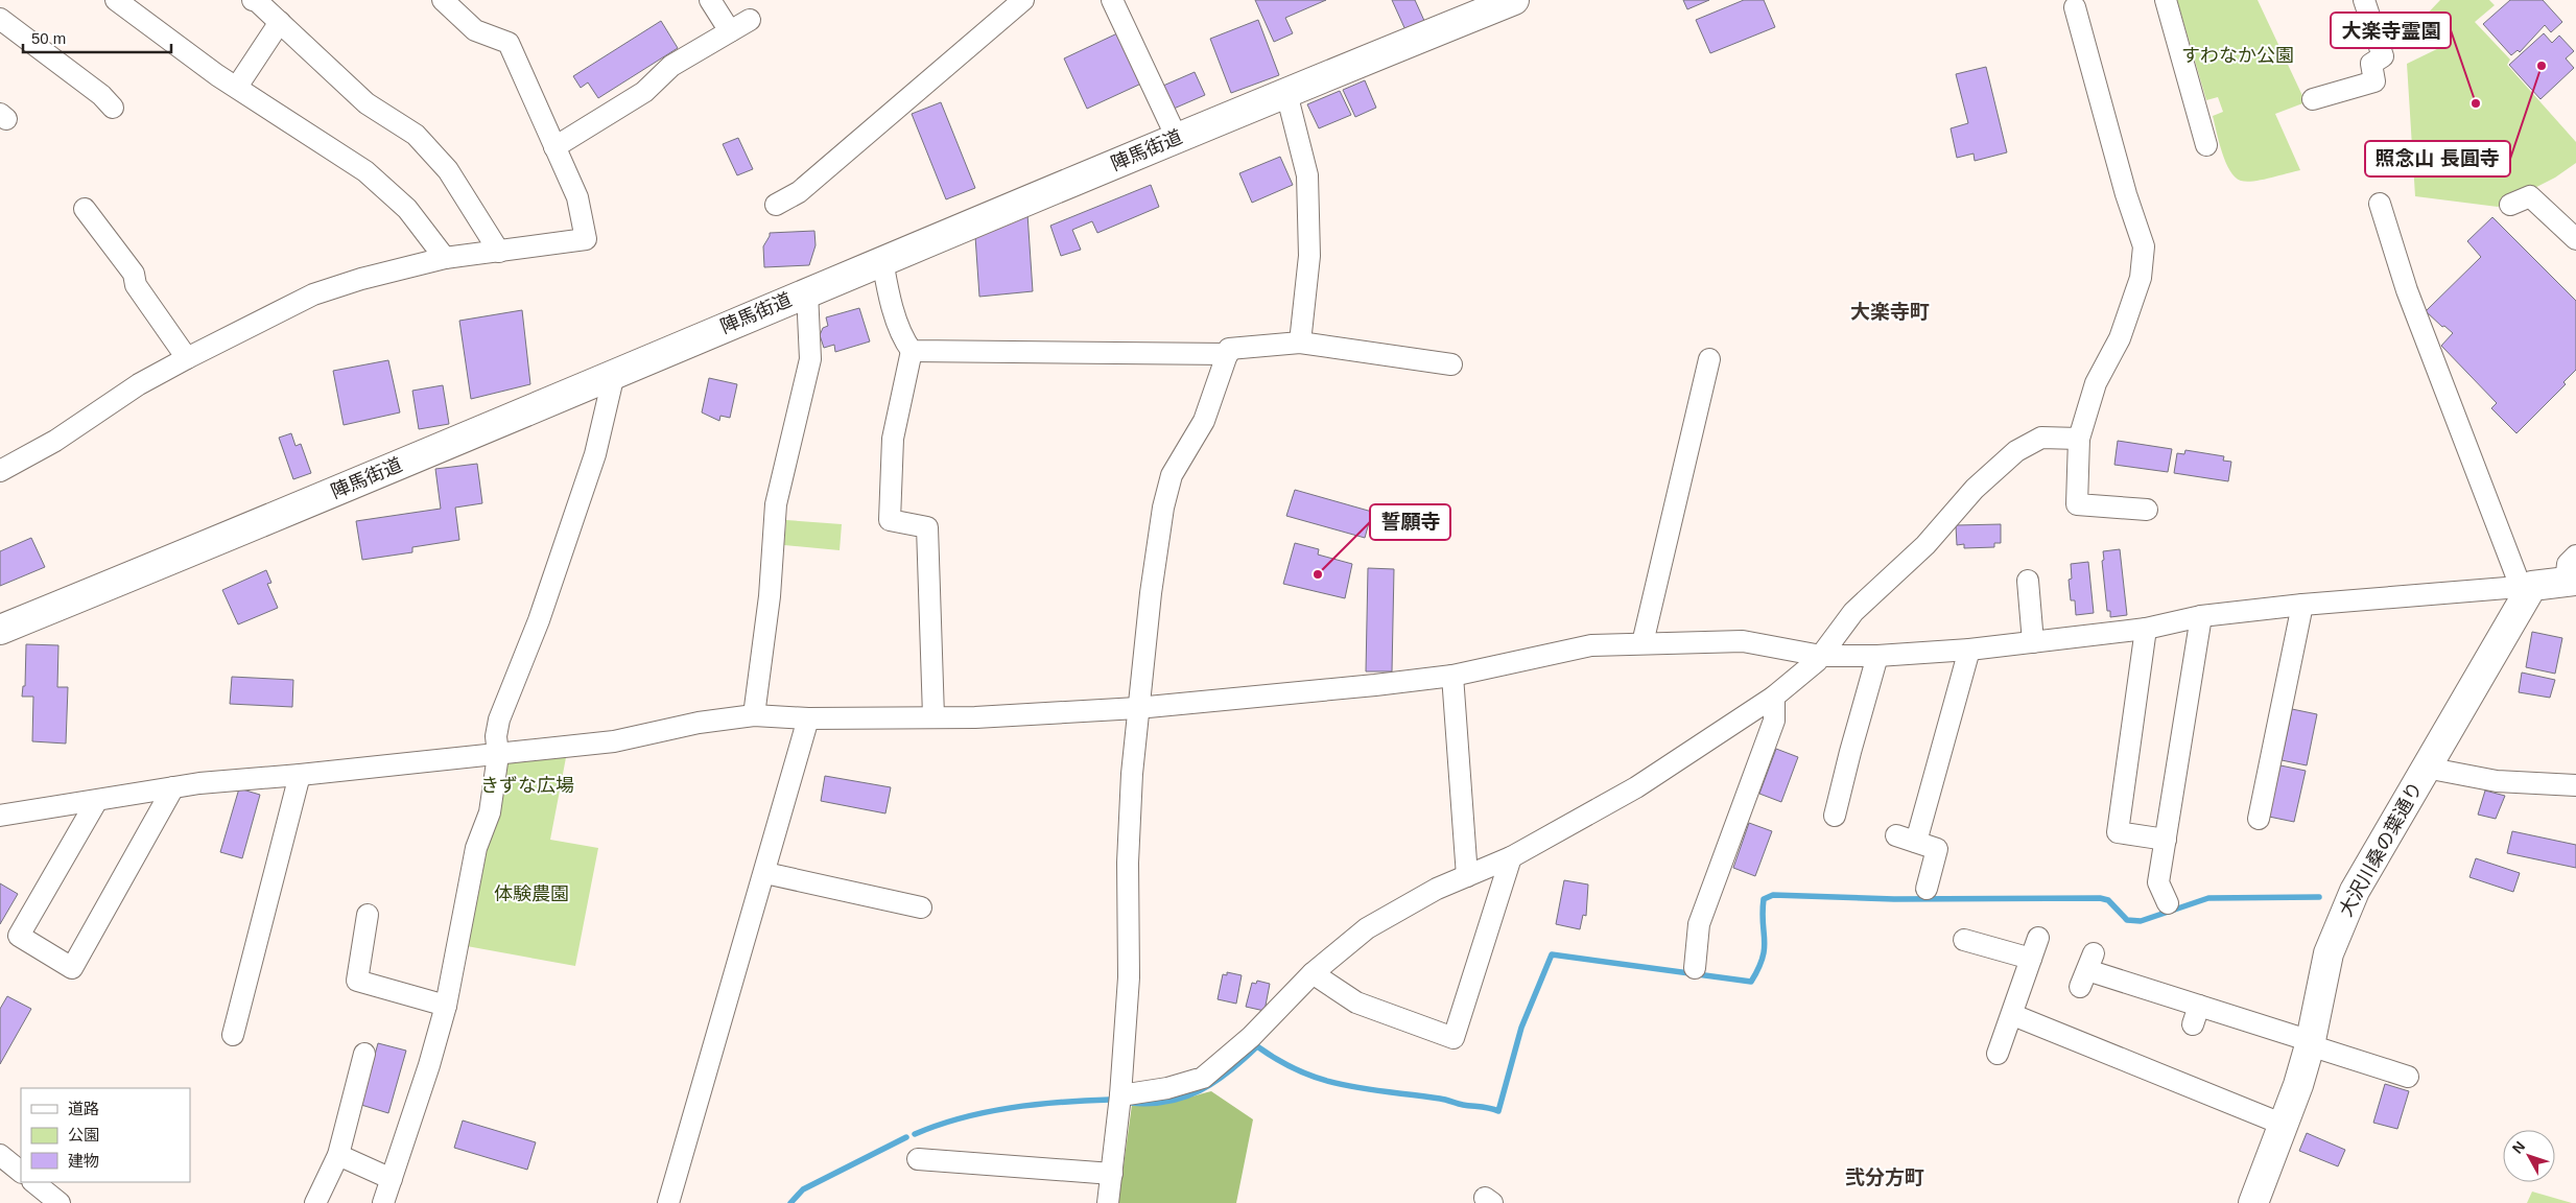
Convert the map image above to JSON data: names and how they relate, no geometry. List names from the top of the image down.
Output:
{
  "streets": {
    "main road": ["陣馬街道", "大沢川桑の葉通り"]
  },
  "districts": ["大楽寺町", "弐分方町"],
  "parks": ["すわなか公園", "きずな広場", "体験農園"],
  "places": ["照念山 長圓寺", "大楽寺霊園", "誓願寺"],
  "legend": ["道路", "公園", "建物"],
  "scale_bar": "50 m",
  "north": "top left"
}
